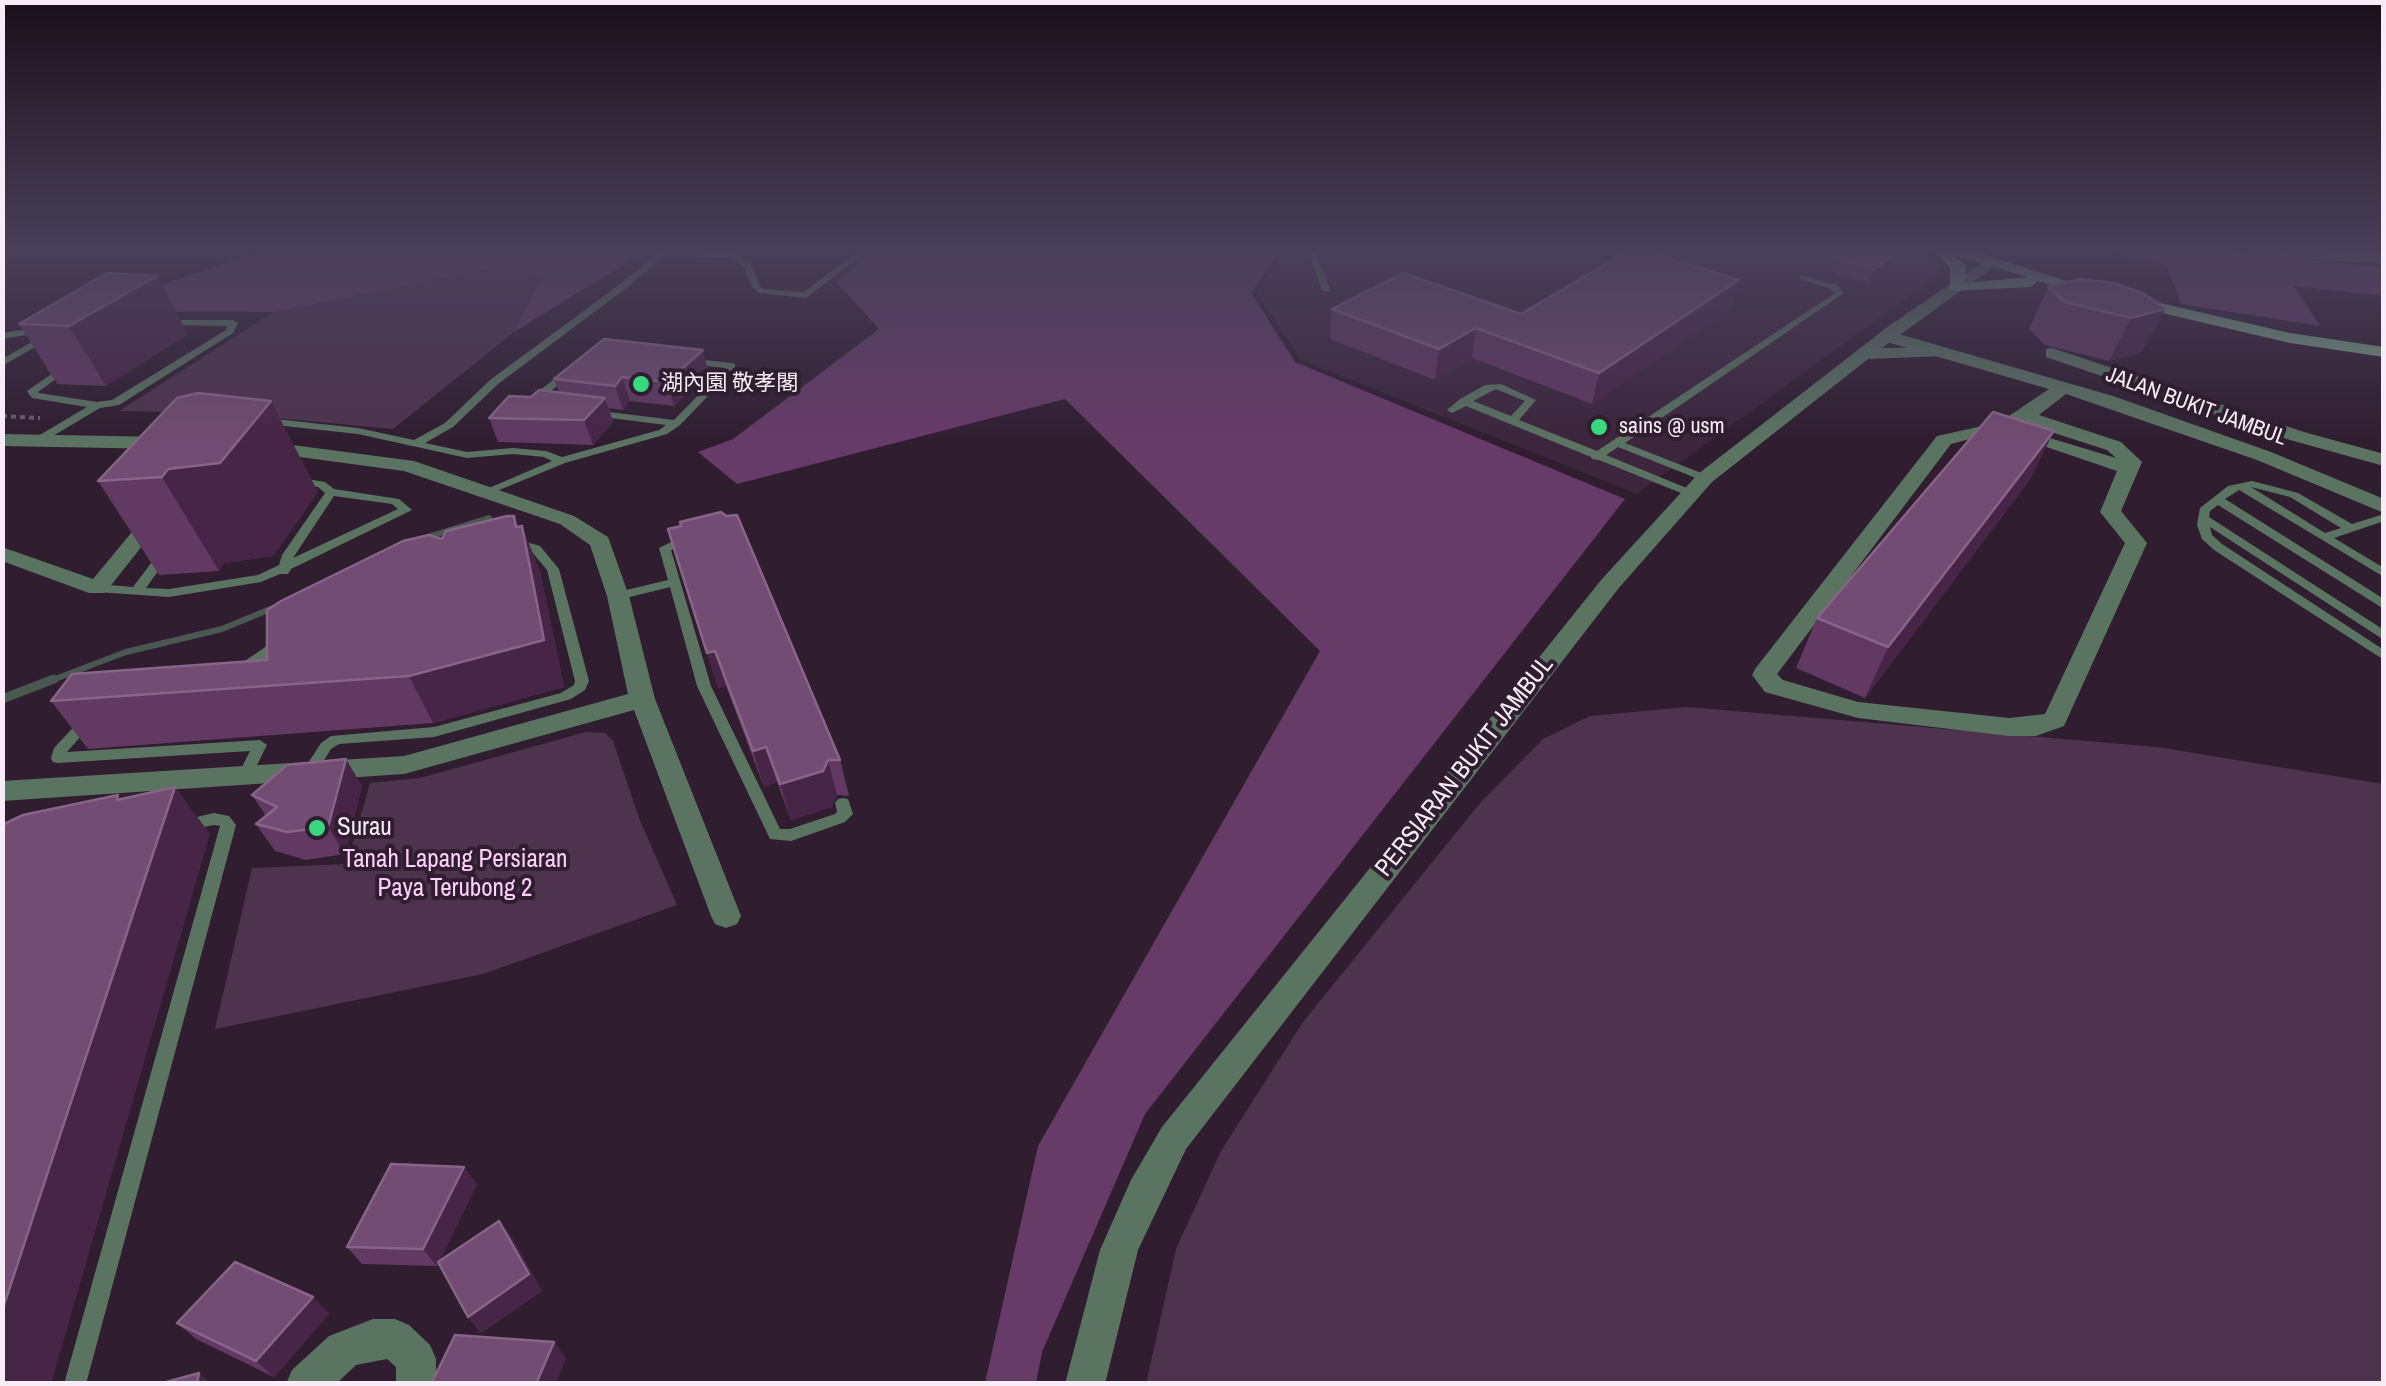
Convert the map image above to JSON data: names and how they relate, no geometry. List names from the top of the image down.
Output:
{
  "streets": {
    "street": ["JALAN BUKIT JAMBUL", "PERSIARAN BUKIT JAMBUL"]
  },
  "crossings": [
    ["JALAN BUKIT JAMBUL", "PERSIARAN BUKIT JAMBUL"]
  ],
  "parks": ["Tanah Lapang Persiaran Paya Terubong 2"],
  "places": ["湖內園 敬孝閣", "sains @ usm", "Surau"]
}
